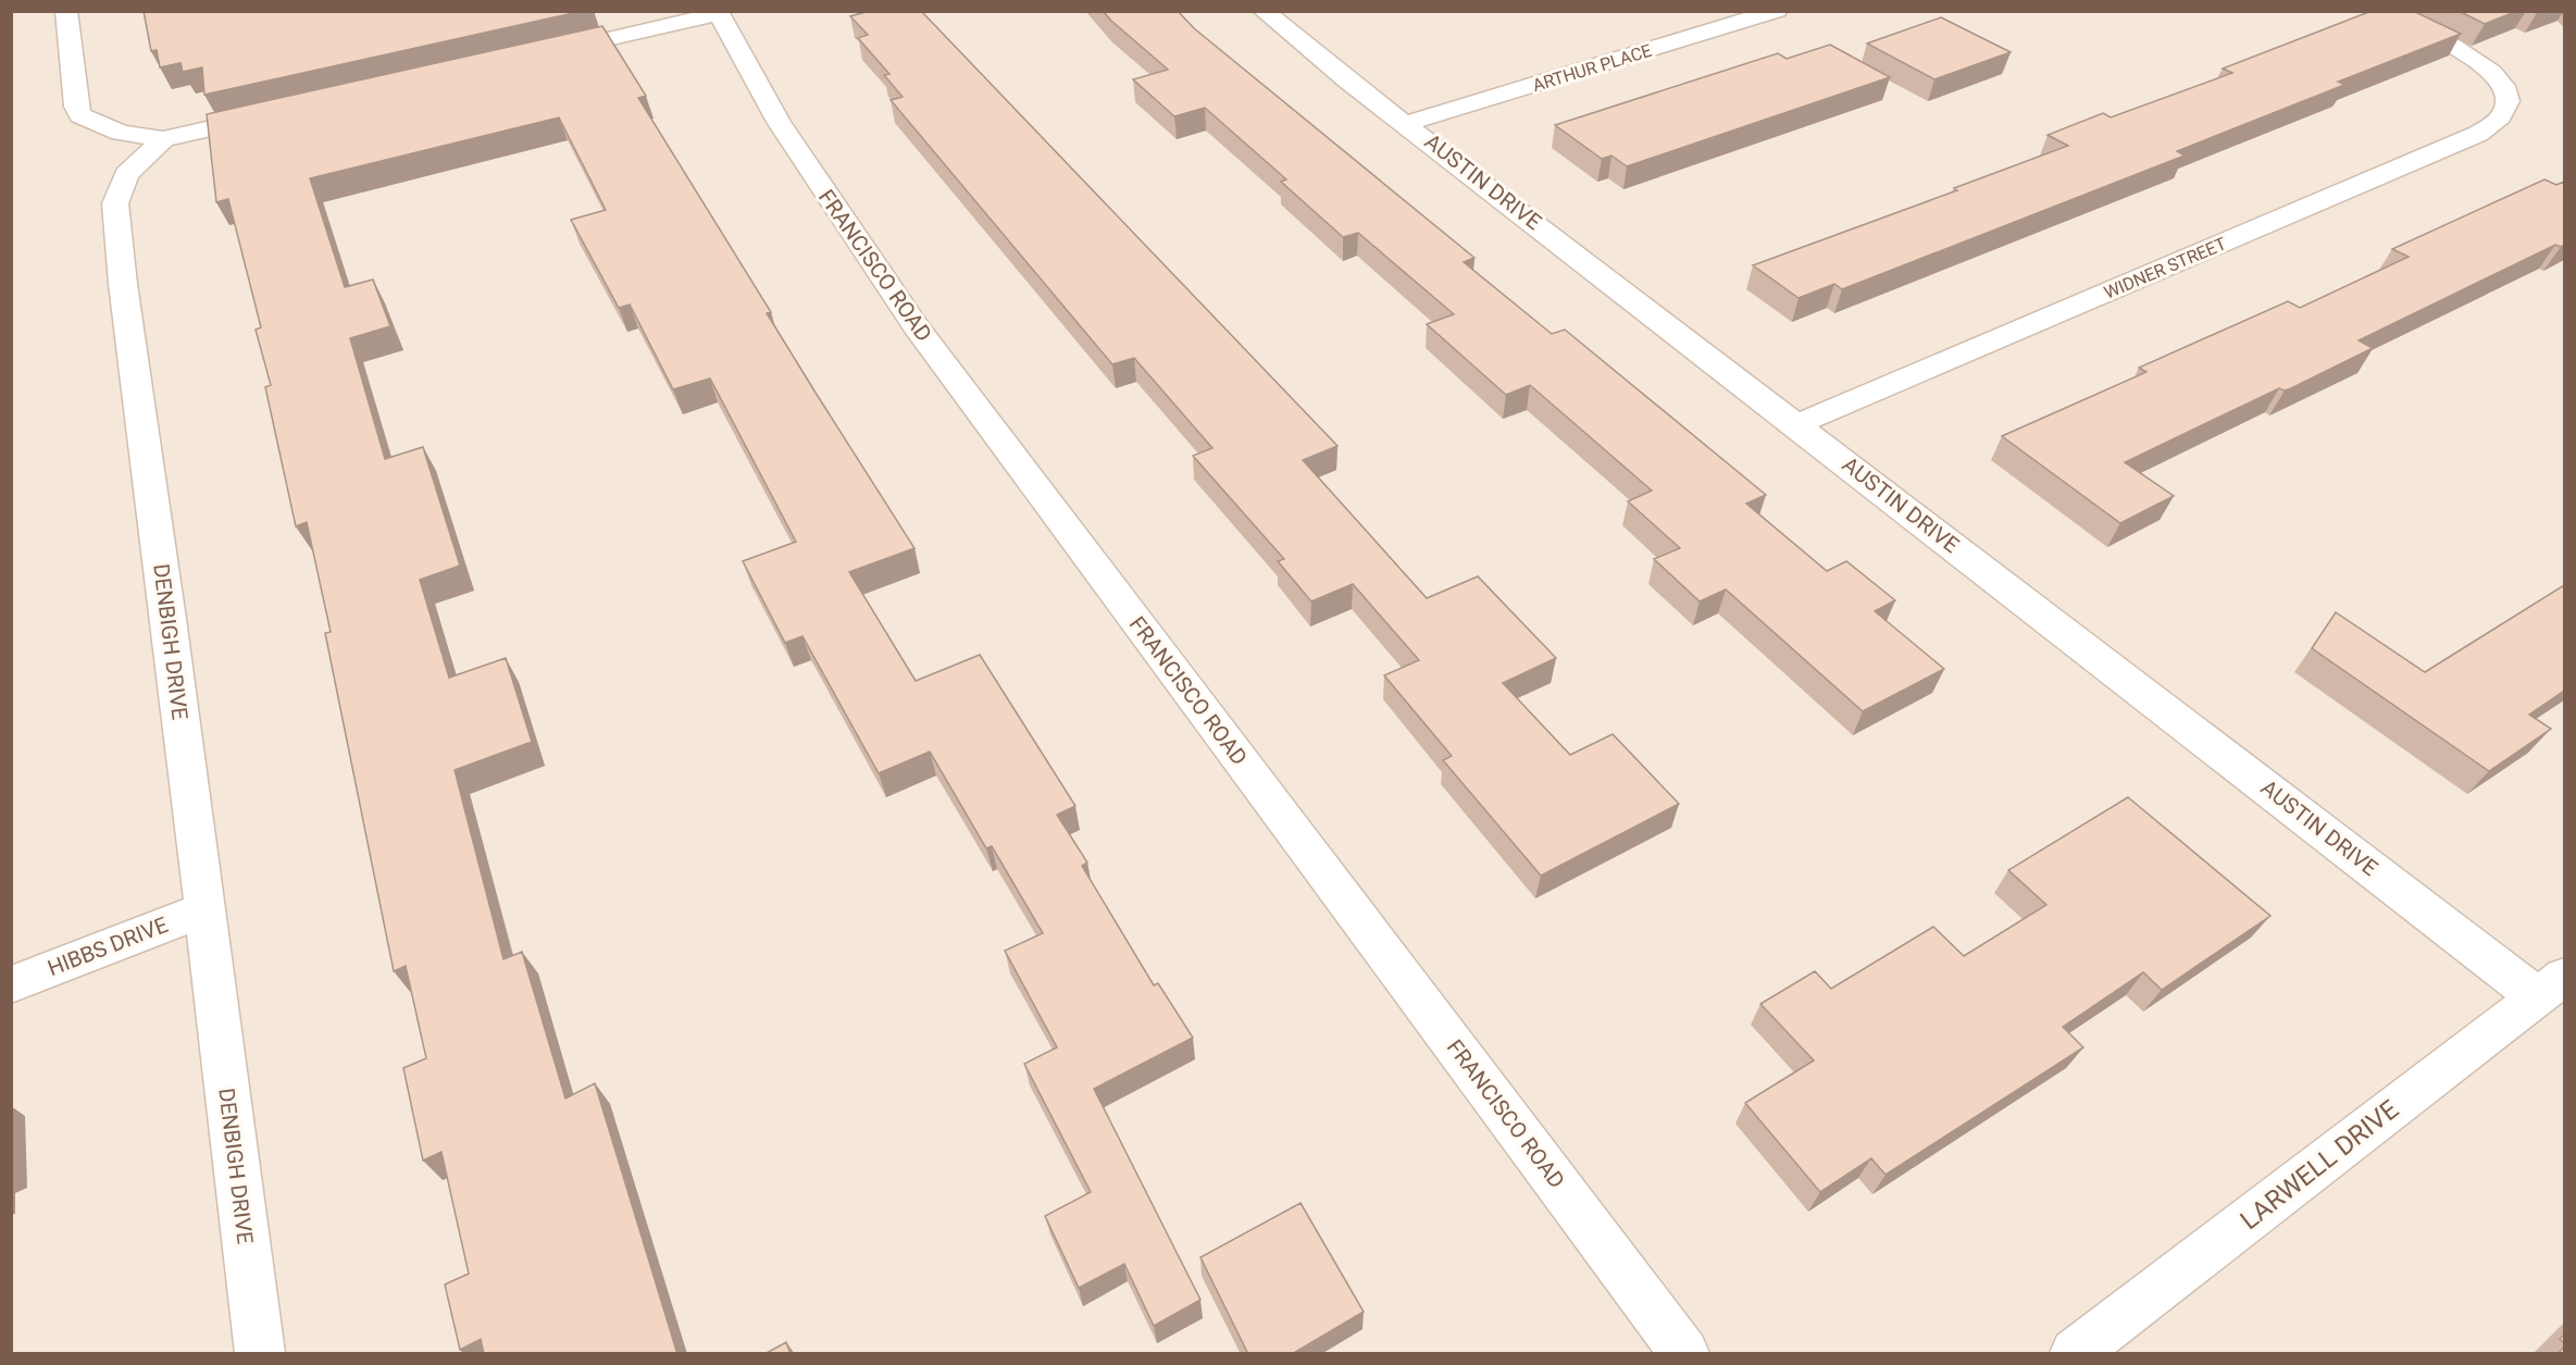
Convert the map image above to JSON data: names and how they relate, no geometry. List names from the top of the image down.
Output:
{
  "streets": {
    "street": [
      "ARTHUR PLACE",
      "AUSTIN DRIVE",
      "FRANCISCO ROAD",
      "WIDNER STREET",
      "DENBIGH DRIVE",
      "HIBBS DRIVE",
      "LARWELL DRIVE"
    ]
  },
  "crossings": [
    ["ARTHUR PLACE", "AUSTIN DRIVE"],
    ["AUSTIN DRIVE", "WIDNER STREET"],
    ["AUSTIN DRIVE", "LARWELL DRIVE"],
    ["DENBIGH DRIVE", "HIBBS DRIVE"]
  ]
}
